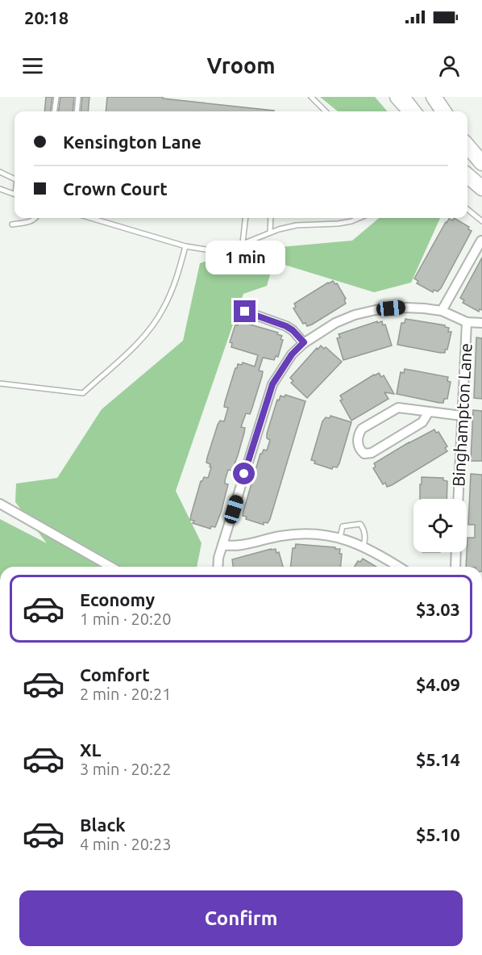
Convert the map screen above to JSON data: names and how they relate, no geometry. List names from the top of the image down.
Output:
{
  "streets": {
    "street": ["Binghampton Lane"]
  },
  "page": {
    "status": "20:18",
    "header": "Vroom",
    "banner": ["Kensington Lane", "Crown Court"],
    "bubble": "1 min",
    "list": [
      {
        "name": "Economy",
        "note": "1 min · 20:20",
        "value": "$3.03"
      },
      {
        "name": "Comfort",
        "note": "2 min · 20:21",
        "value": "$4.09"
      },
      {
        "name": "XL",
        "note": "3 min · 20:22",
        "value": "$5.14"
      },
      {
        "name": "Black",
        "note": "4 min · 20:23",
        "value": "$5.10"
      }
    ],
    "buttons": "Confirm"
  }
}
